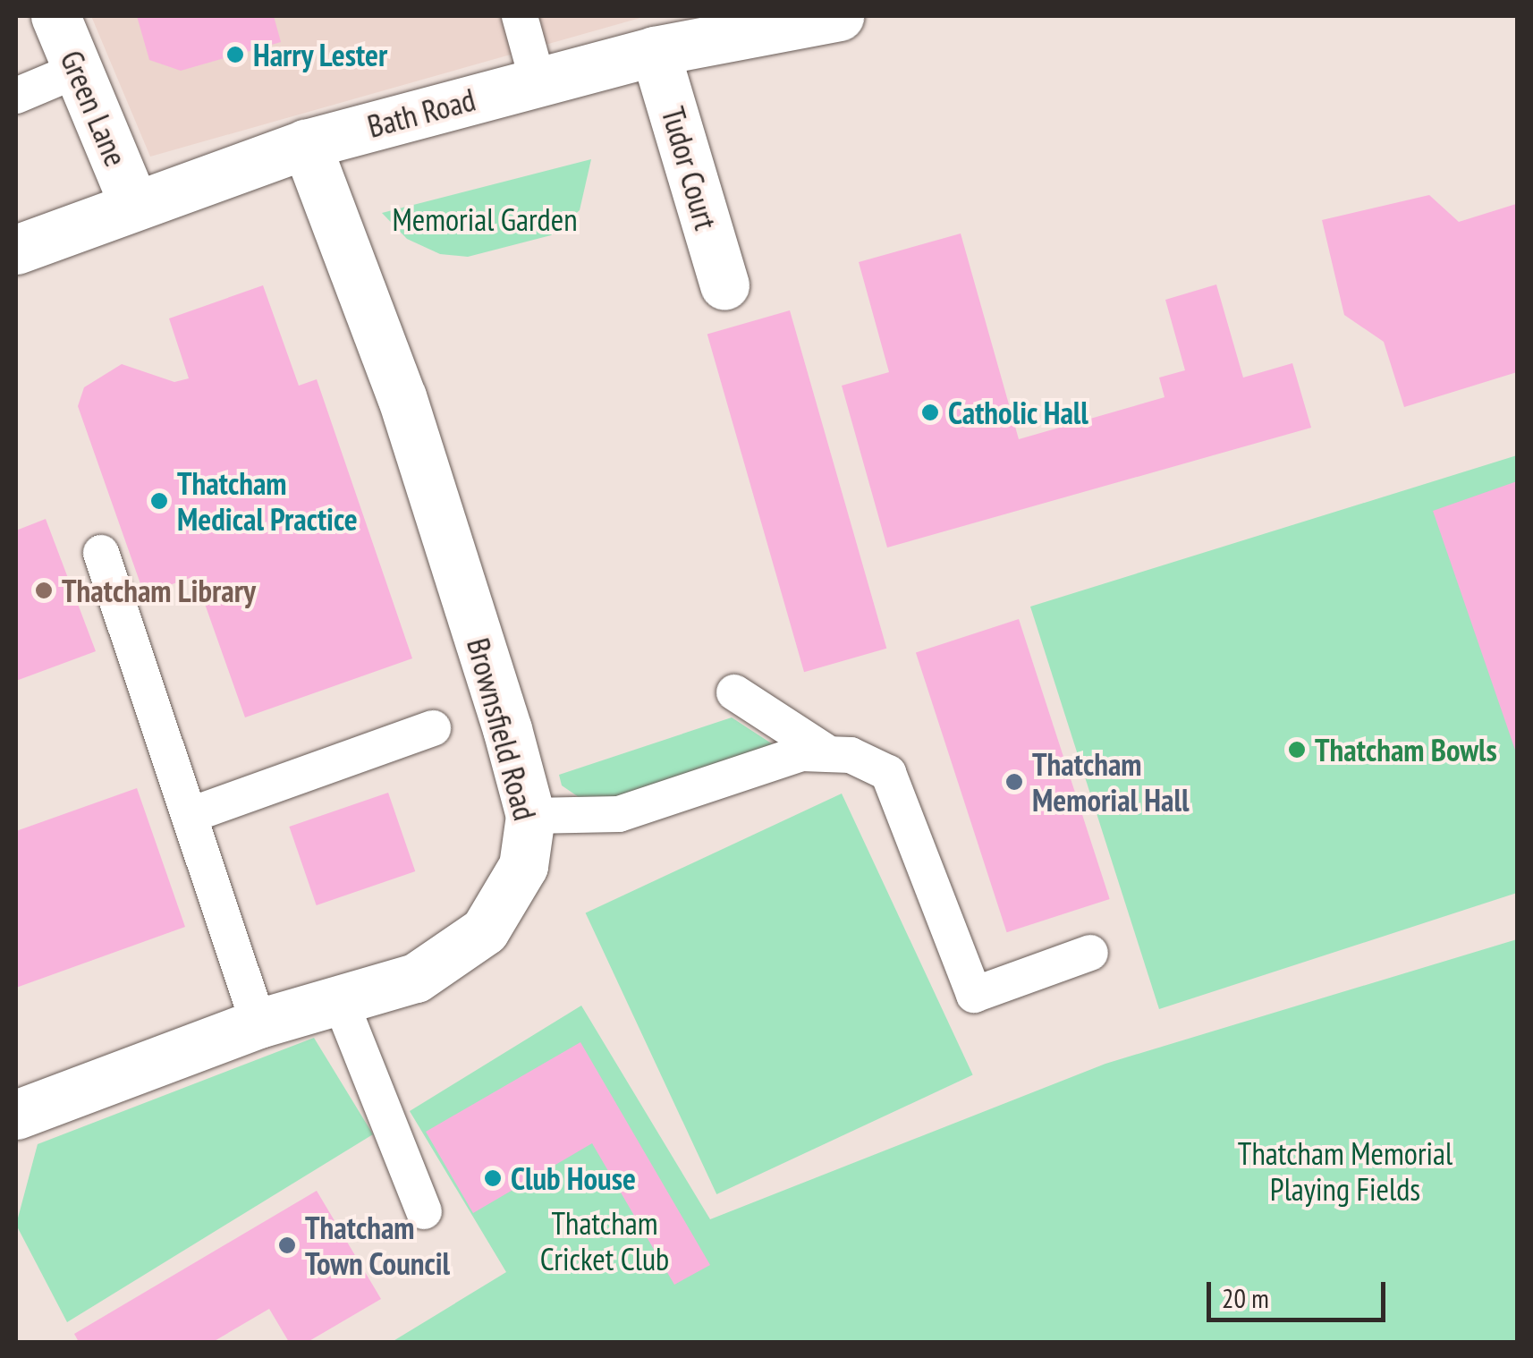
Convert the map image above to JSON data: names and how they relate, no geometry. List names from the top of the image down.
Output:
{
  "streets": {
    "street": [
      "Green Lane",
      "Bath Road",
      "Tudor Court",
      "Brownsfield Road"
    ]
  },
  "crossings": [
    ["Green Lane", "Bath Road"],
    ["Bath Road", "Tudor Court"],
    ["Bath Road", "Brownsfield Road"]
  ],
  "parks": ["Memorial Garden", "Thatcham Memorial Playing Fields", "Thatcham Cricket Club"],
  "places": [
    "Harry Lester",
    "Catholic Hall",
    "Thatcham Medical Practice",
    "Thatcham Library",
    "Thatcham Bowls",
    "Thatcham Memorial Hall",
    "Club House",
    "Thatcham Town Council"
  ],
  "scale_bar": "20 m"
}
